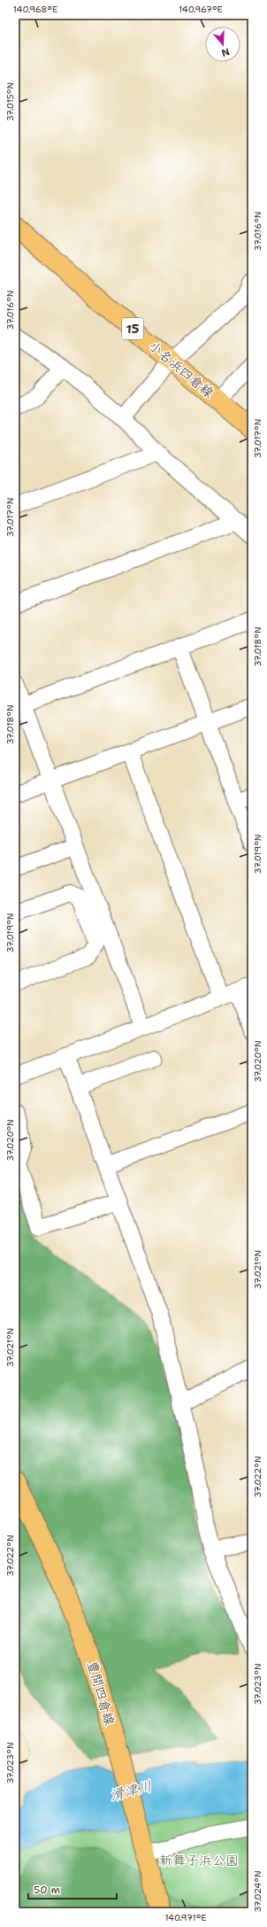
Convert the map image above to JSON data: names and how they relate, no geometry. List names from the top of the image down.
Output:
{
  "streets": {
    "main road": ["15", "小名浜四倉線", "豊間四倉線"]
  },
  "water": ["滑津川"],
  "parks": ["新舞子浜公園"],
  "scale_bar": "50 m",
  "north": "bottom",
  "coordinates": [
    "140.968°E",
    "140.967°E",
    "37.015°N",
    "37.016°N",
    "37.017°N",
    "37.018°N",
    "37.019°N",
    "37.020°N",
    "37.021°N",
    "37.022°N",
    "37.023°N",
    "37.024°N",
    "140.971°E"
  ]
}
